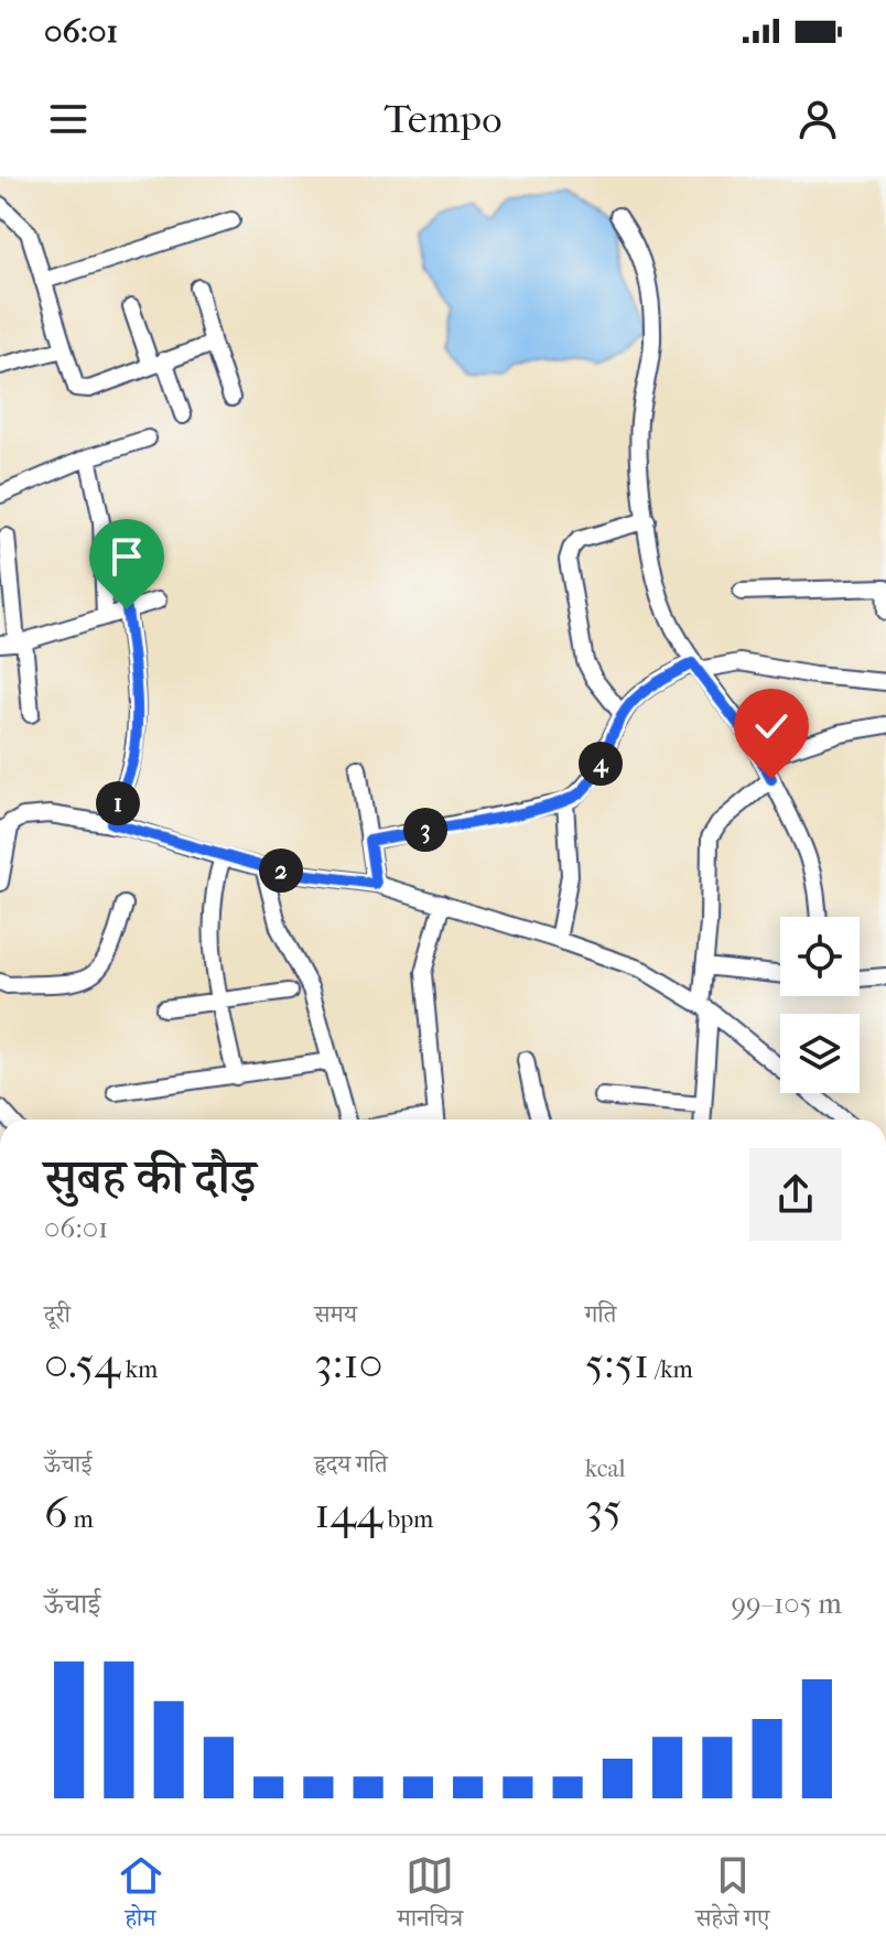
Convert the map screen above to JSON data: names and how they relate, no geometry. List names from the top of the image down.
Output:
{
  "page": {
    "status": "06:01",
    "header": "Tempo",
    "pins": [
      "4",
      "1",
      "3",
      "2"
    ],
    "heading": ["सुबह की दौड़", "06:01"],
    "stats": [
      ["दूरी", "0.54 km"],
      ["समय", "3:10"],
      ["गति", "5:51 /km"],
      ["ऊँचाई", "6 m"],
      ["हृदय गति", "144 bpm"],
      ["kcal", "35"]
    ],
    "chart": ["ऊँचाई", "99–105 m"],
    "tabs": ["होम", "मानचित्र", "सहेजे गए"]
  }
}
